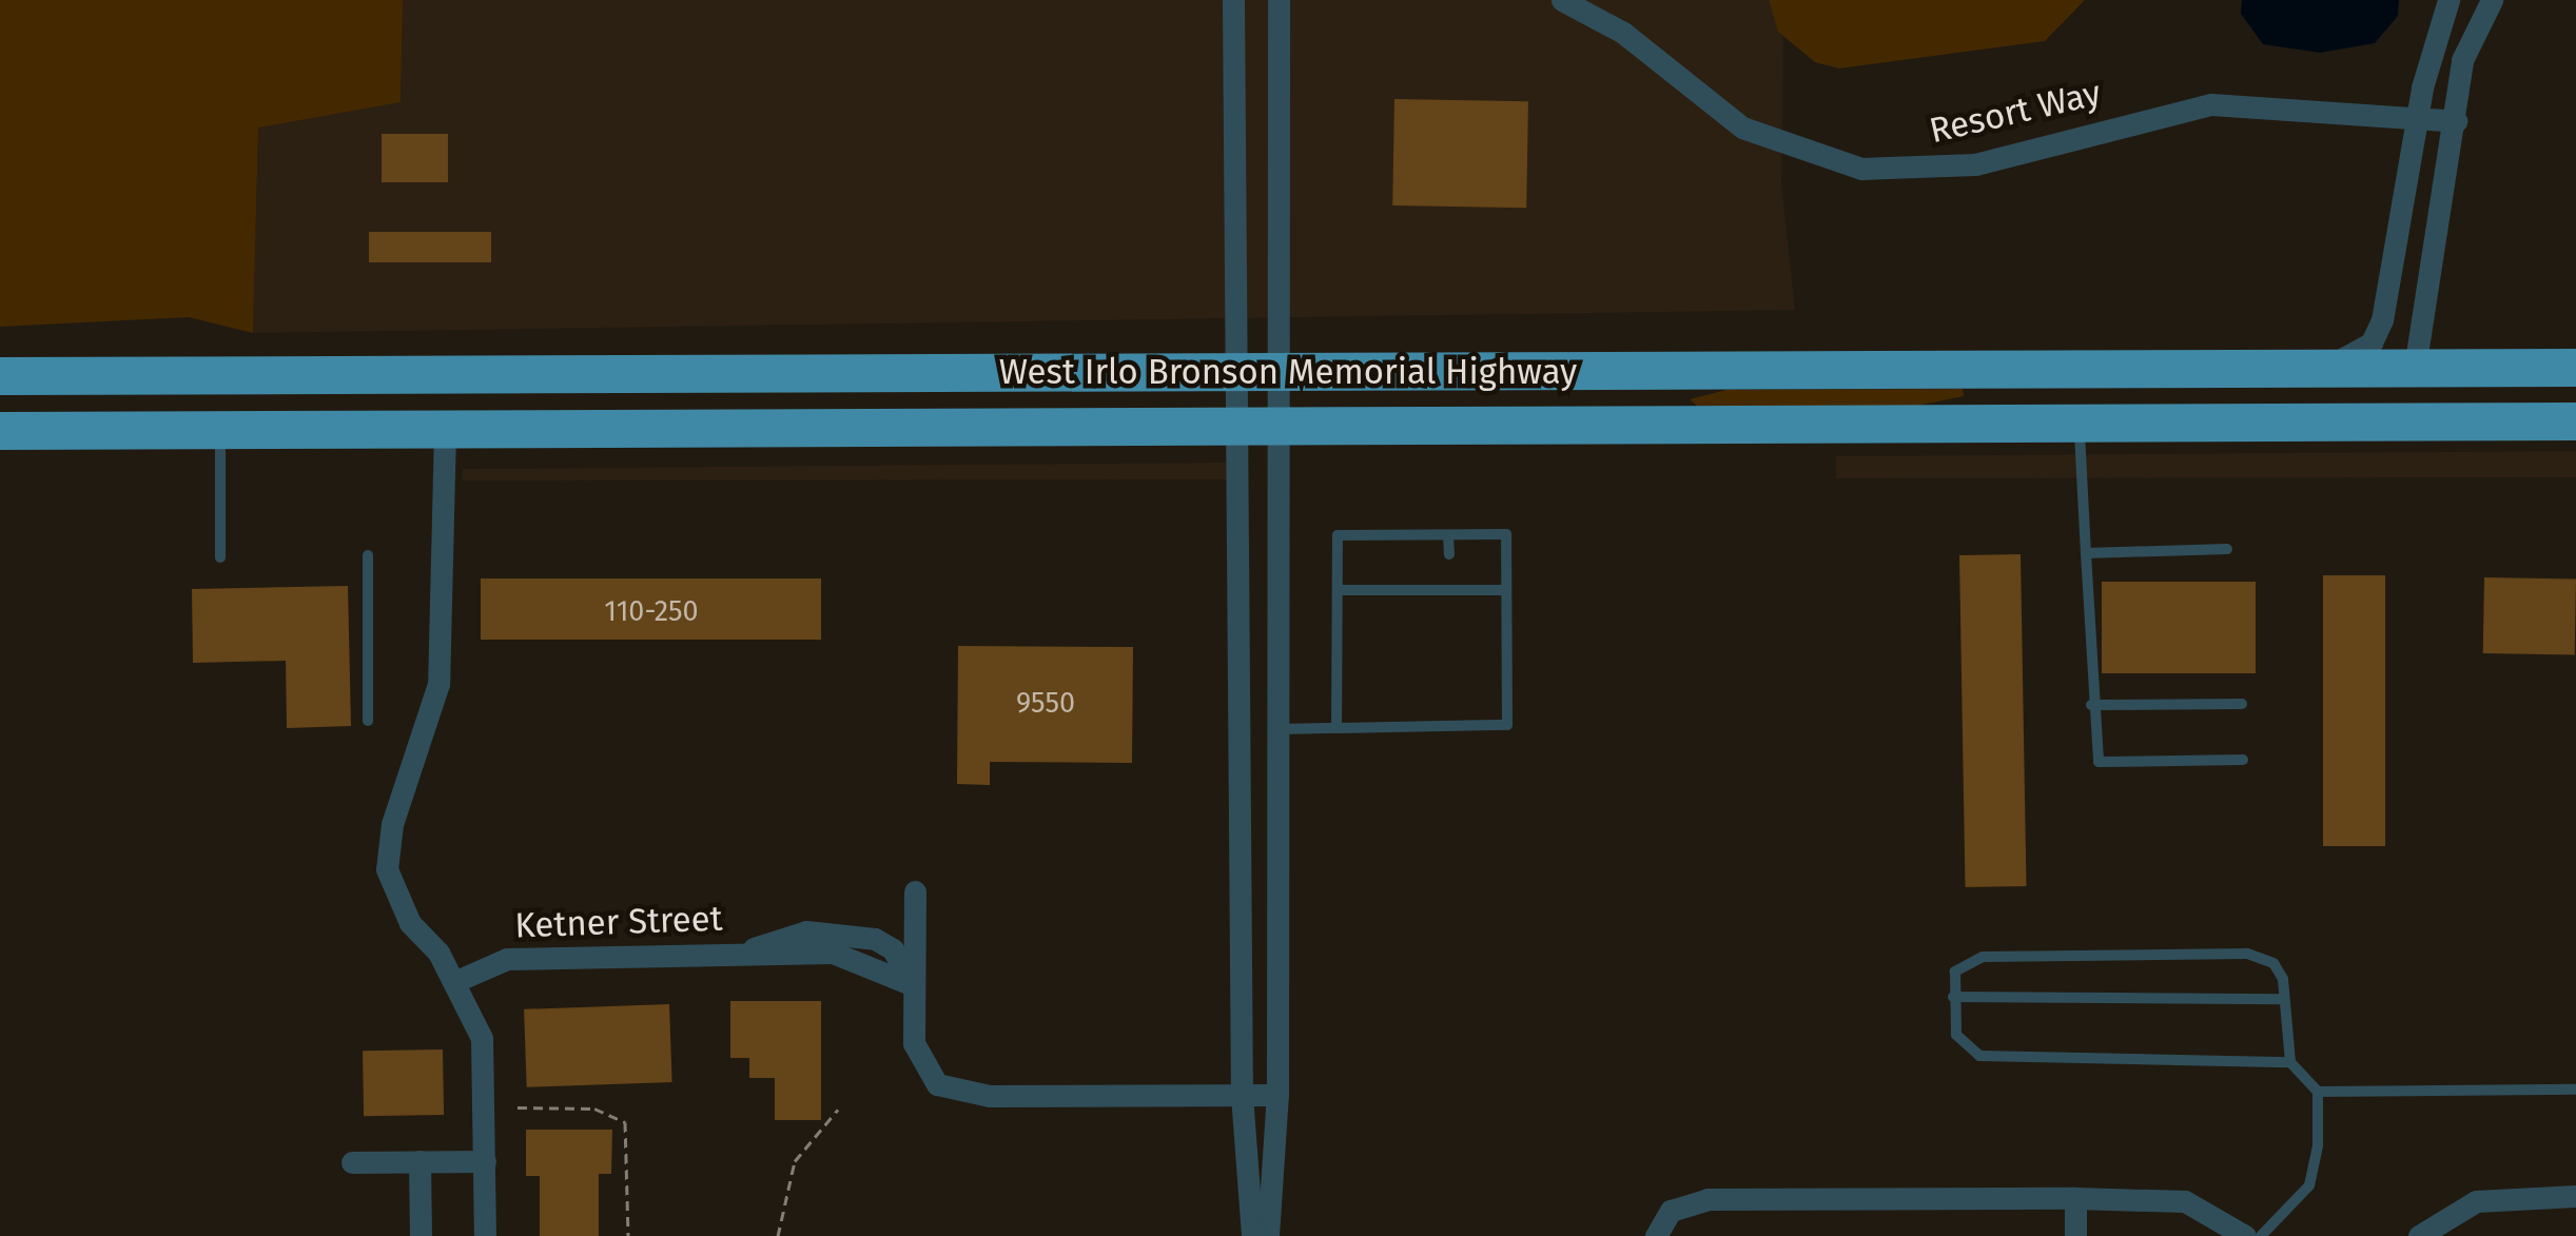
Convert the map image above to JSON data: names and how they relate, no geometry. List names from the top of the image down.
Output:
{
  "streets": {
    "highway": ["West Irlo Bronson Memorial Highway"],
    "street": ["Resort Way", "Ketner Street"]
  },
  "house_numbers": ["110-250", "9550"]
}
